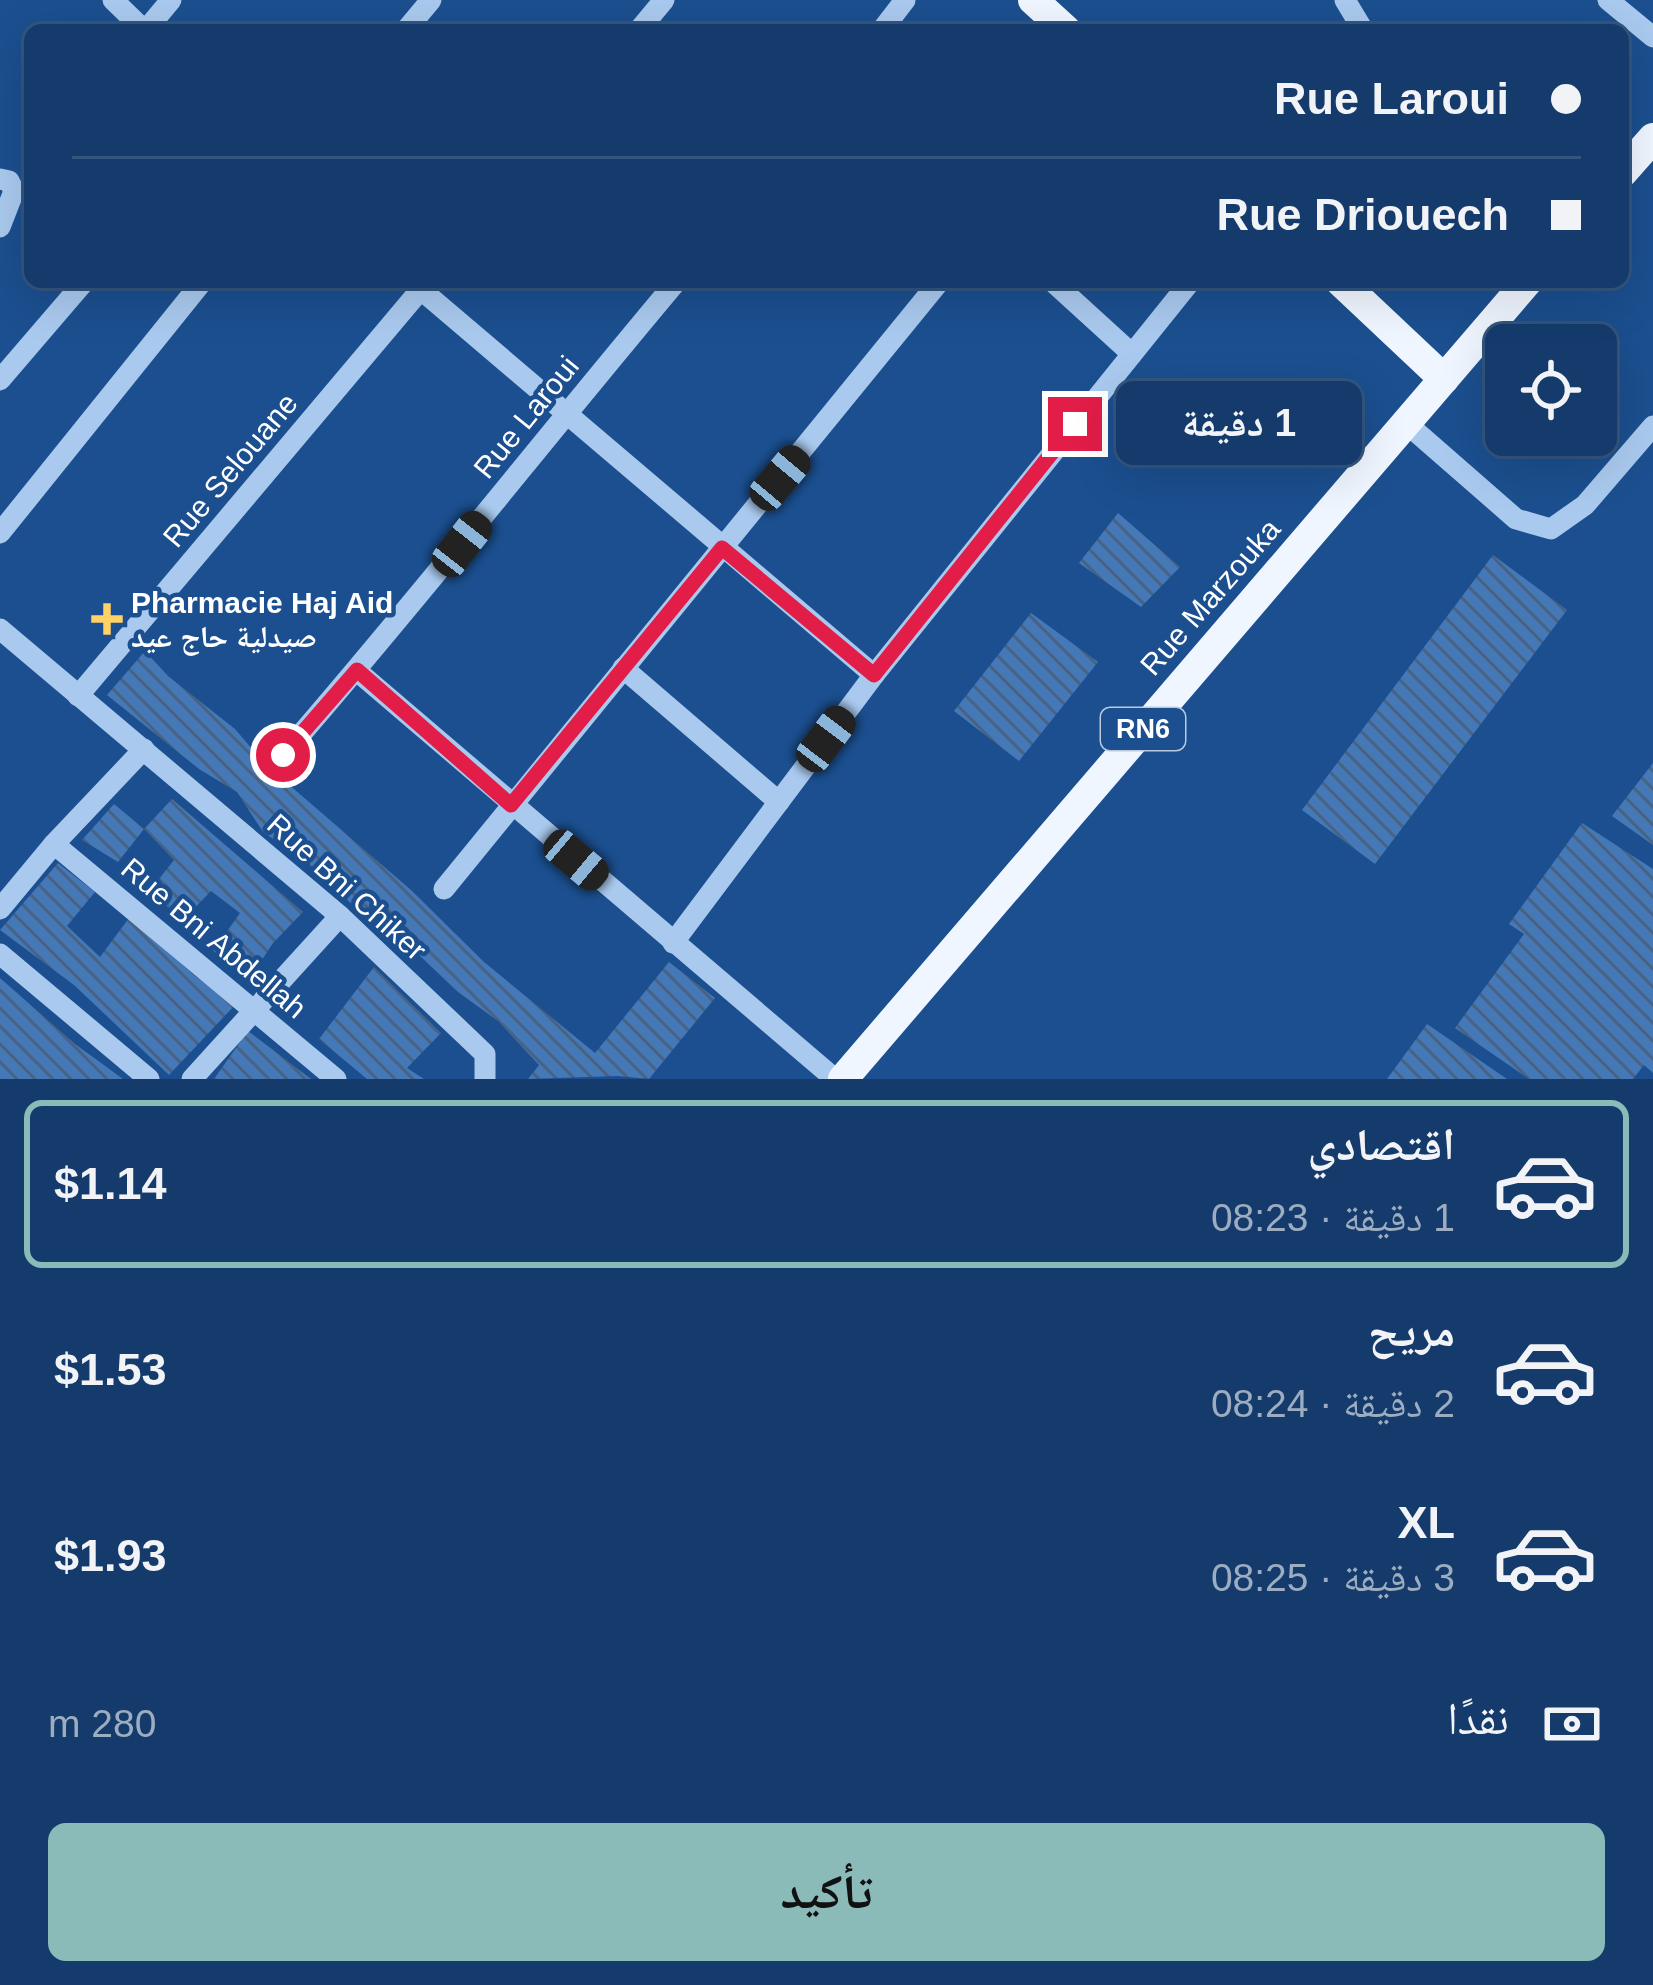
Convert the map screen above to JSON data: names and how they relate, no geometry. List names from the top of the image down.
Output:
{
  "streets": {
    "main road": ["Rue Marzouka", "RN6"],
    "street": [
      "Rue Laroui",
      "Rue Selouane",
      "Rue Bni Chiker",
      "Rue Bni Abdellah"
    ]
  },
  "crossings": [
    ["Rue Selouane", "Rue Bni Chiker"],
    ["Rue Marzouka", "RN6"]
  ],
  "places": {
    "health": ["Pharmacie Haj Aid صيدلية حاج عيد"]
  },
  "page": {
    "banner": ["Rue Laroui", "Rue Driouech"],
    "bubble": "1 دقيقة",
    "list": [
      {
        "name": "اقتصادي",
        "note": "1 دقيقة · 08:23",
        "value": "$1.14"
      },
      {
        "name": "مريح",
        "note": "2 دقيقة · 08:24",
        "value": "$1.53"
      },
      {
        "name": "XL",
        "note": "3 دقيقة · 08:25",
        "value": "$1.93"
      }
    ],
    "pay": ["نقدًا", "280 m"],
    "buttons": "تأكيد"
  }
}
